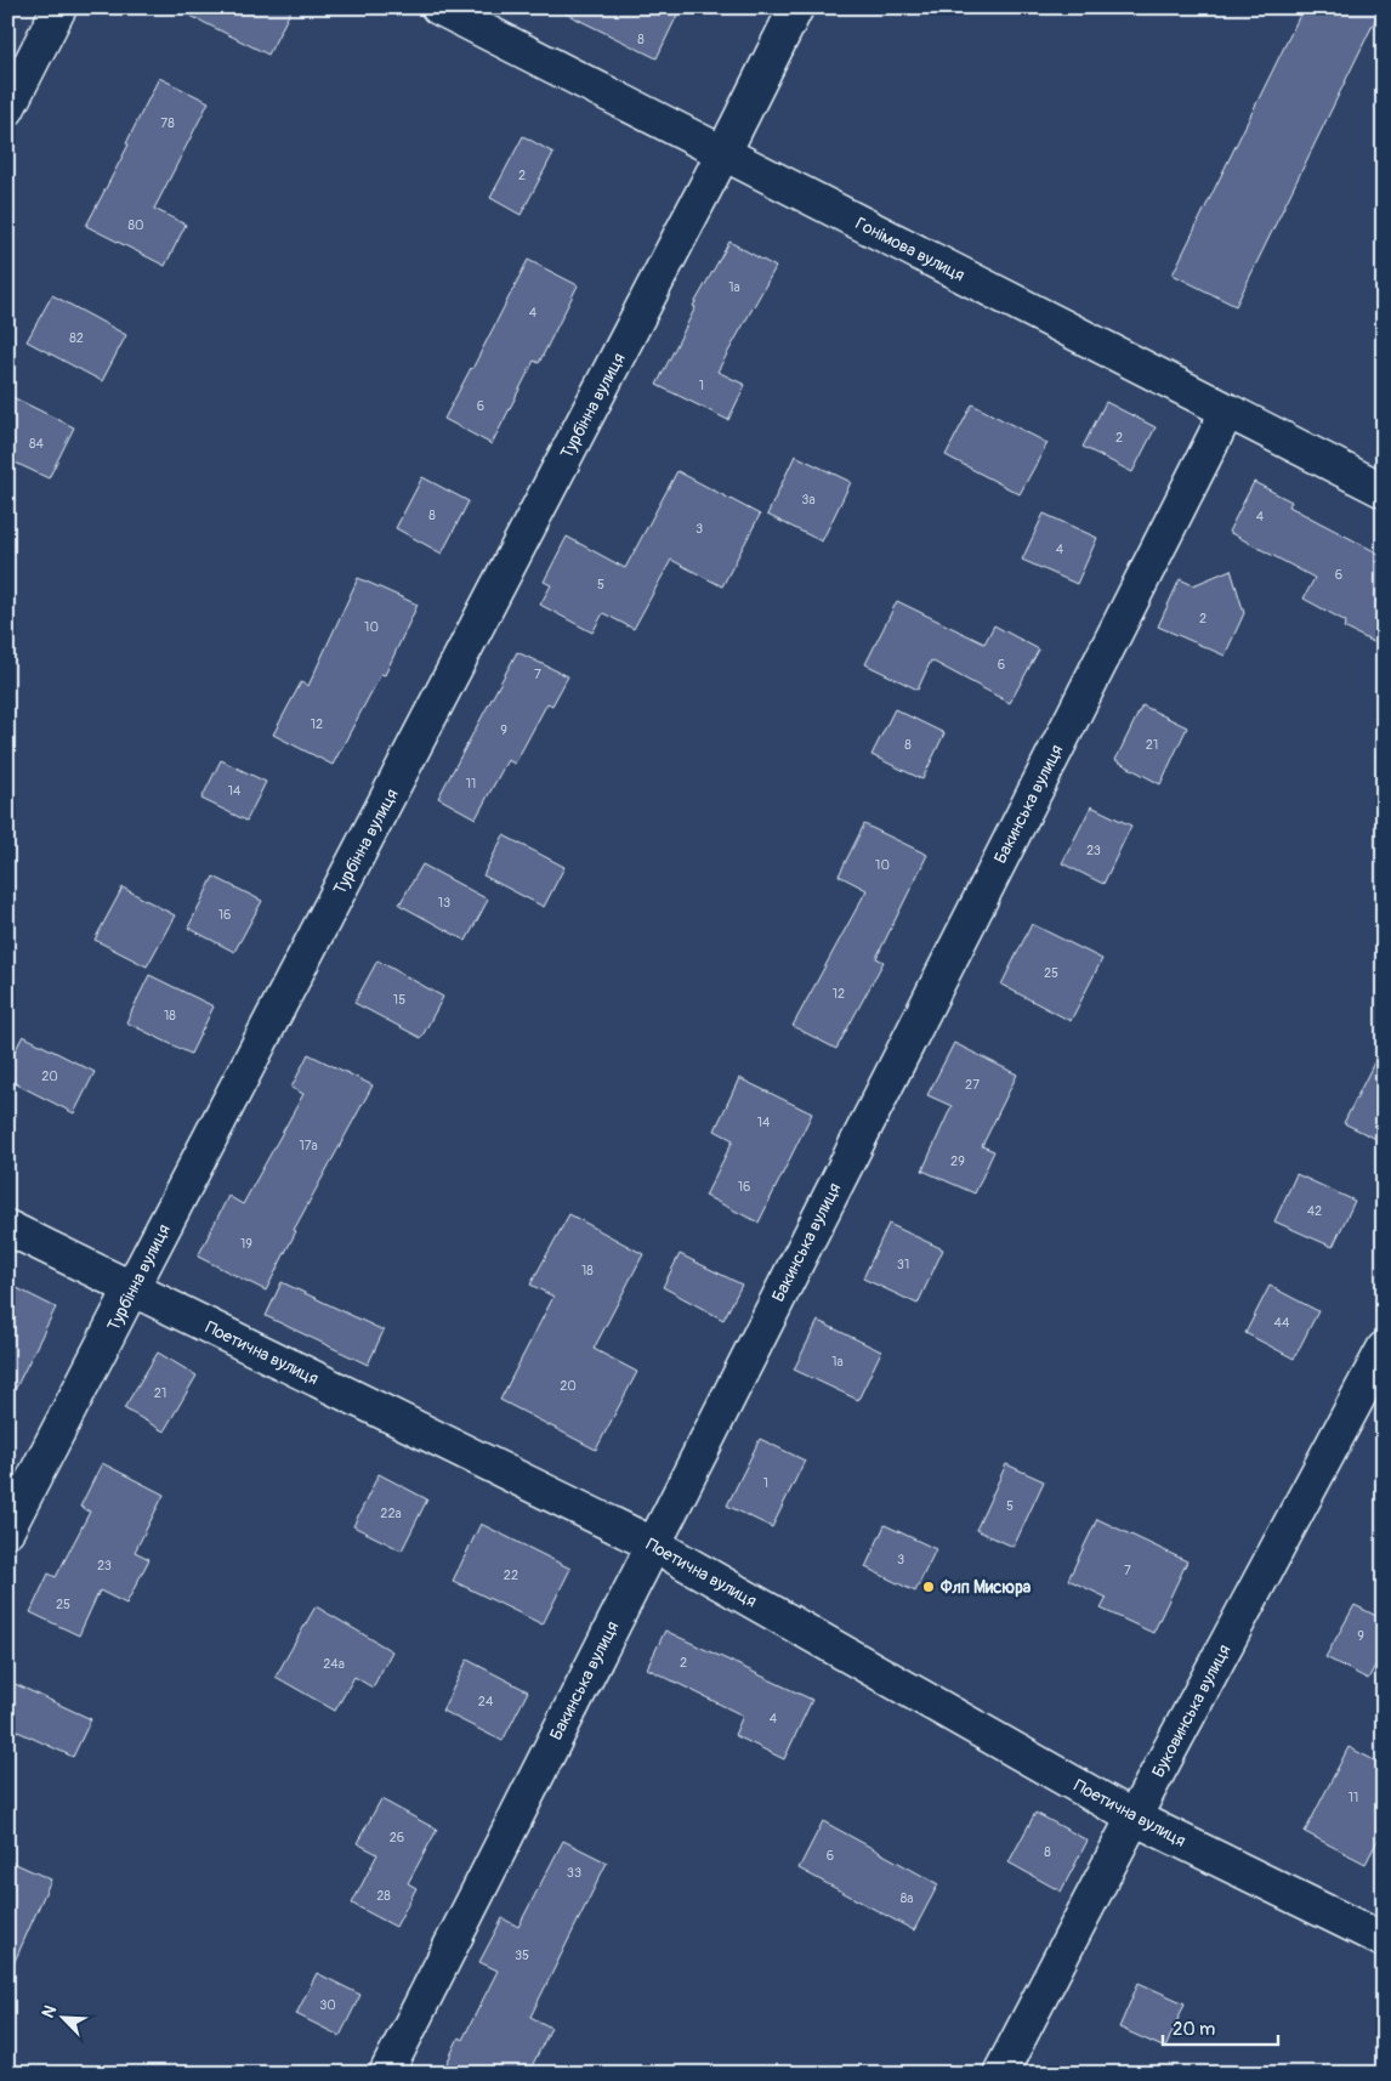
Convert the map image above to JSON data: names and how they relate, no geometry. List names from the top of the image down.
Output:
{
  "streets": {
    "street": [
      "Гонімова вулиця",
      "Турбінна вулиця",
      "Бакинська вулиця",
      "Поетична вулиця",
      "Буковинська вулиця"
    ]
  },
  "crossings": [
    ["Гонімова вулиця", "Турбінна вулиця"],
    ["Гонімова вулиця", "Бакинська вулиця"],
    ["Турбінна вулиця", "Поетична вулиця"],
    ["Бакинська вулиця", "Поетична вулиця"],
    ["Поетична вулиця", "Буковинська вулиця"]
  ],
  "places": ["Флп Мисюра"],
  "house_numbers": [
    "8",
    "78",
    "2",
    "80",
    "1а",
    "4",
    "82",
    "1",
    "6",
    "2",
    "84",
    "3а",
    "8",
    "4",
    "3",
    "4",
    "6",
    "5",
    "2",
    "10",
    "6",
    "7",
    "12",
    "9",
    "8",
    "21",
    "11",
    "14",
    "23",
    "10",
    "13",
    "16",
    "25",
    "12",
    "15",
    "18",
    "20",
    "27",
    "14",
    "17а",
    "29",
    "16",
    "42",
    "19",
    "31",
    "18",
    "44",
    "1а",
    "20",
    "21",
    "1",
    "5",
    "22а",
    "3",
    "23",
    "7",
    "22",
    "25",
    "9",
    "2",
    "24а",
    "24",
    "4",
    "11",
    "26",
    "8",
    "6",
    "33",
    "28",
    "8а",
    "35",
    "30"
  ],
  "scale_bar": "20 m",
  "north": "top left"
}
